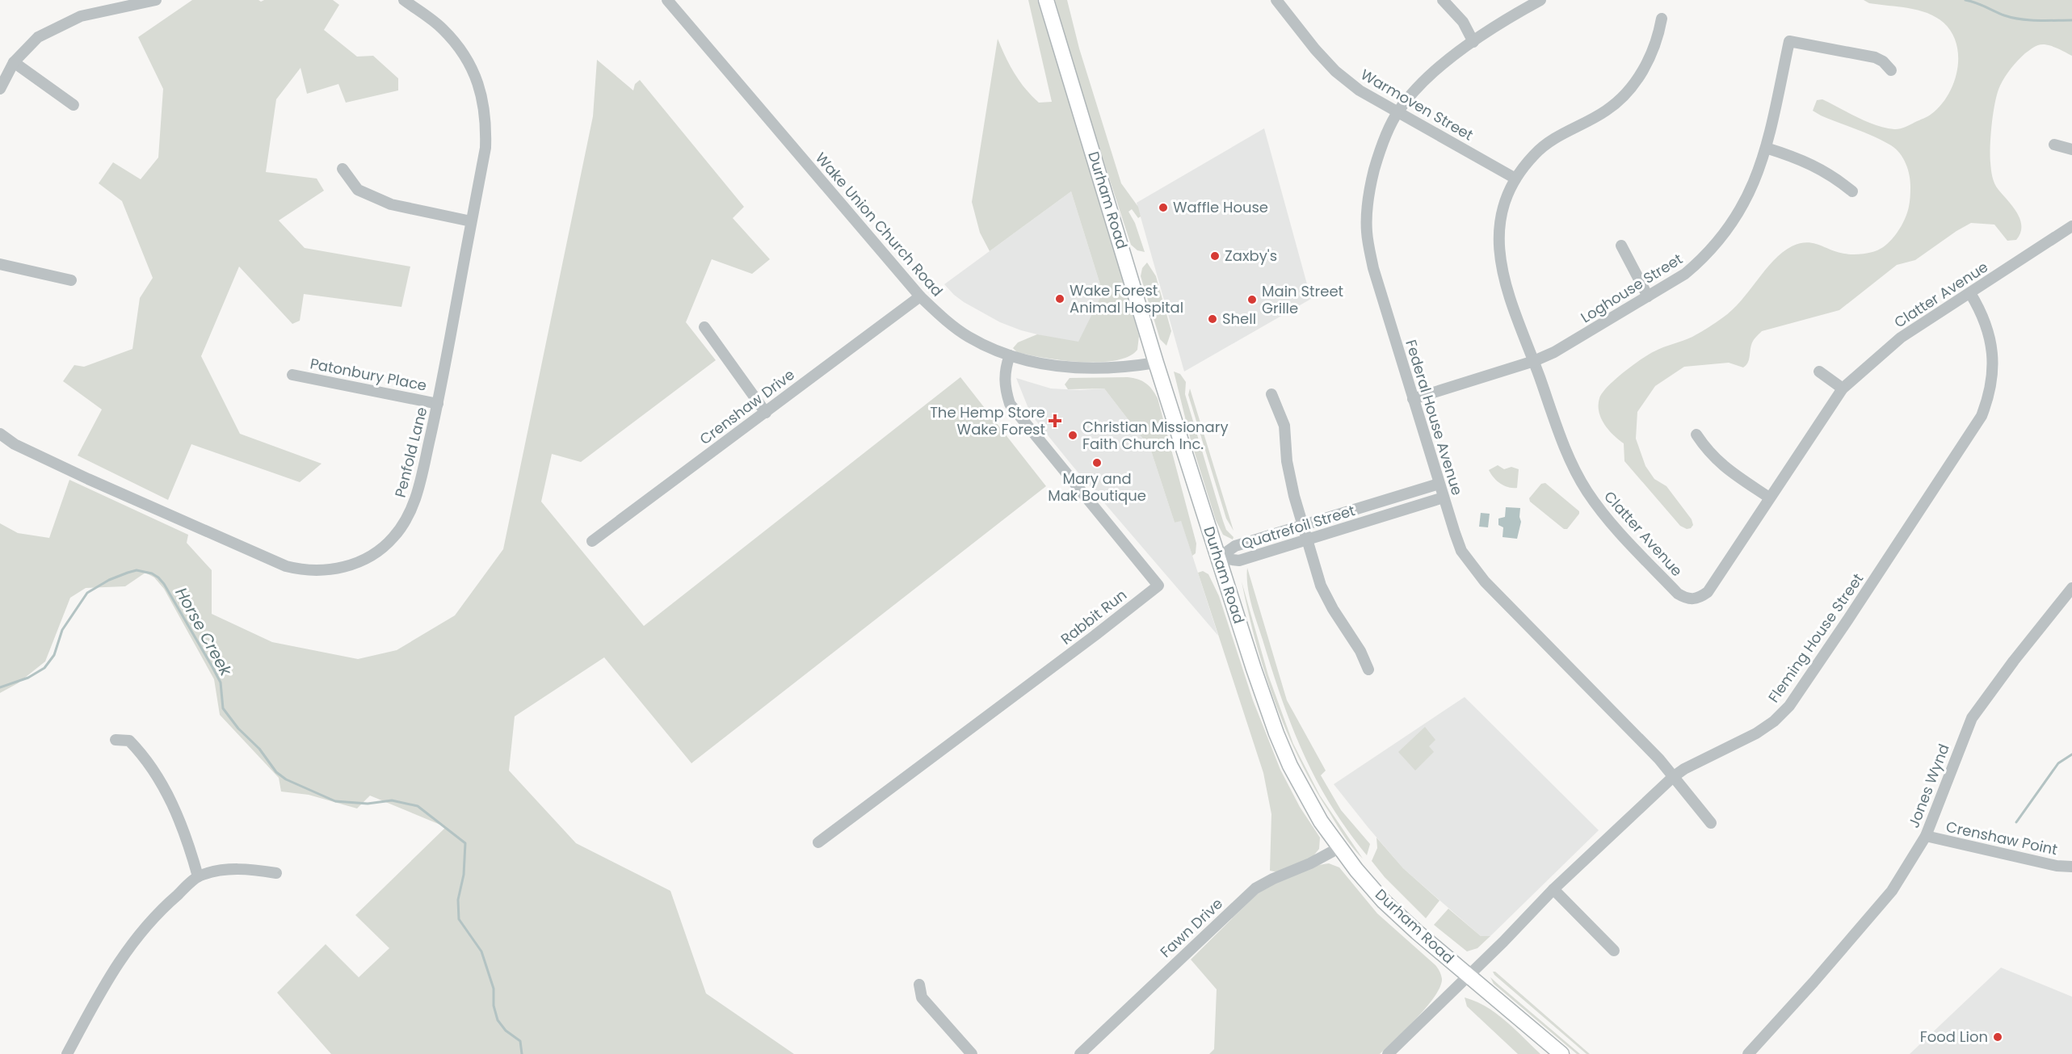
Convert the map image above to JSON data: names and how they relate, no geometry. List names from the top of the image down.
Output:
{
  "streets": {
    "main road": ["Durham Road"],
    "street": [
      "Warmoven Street",
      "Wake Union Church Road",
      "Loghouse Street",
      "Clatter Avenue",
      "Patonbury Place",
      "Crenshaw Drive",
      "Federal House Avenue",
      "Penfold Lane",
      "Quatrefoil Street",
      "Rabbit Run",
      "Fleming House Street",
      "Jones Wynd",
      "Crenshaw Point",
      "Fawn Drive"
    ]
  },
  "crossings": [
    ["Warmoven Street", "Clatter Avenue"],
    ["Warmoven Street", "Federal House Avenue"],
    ["Durham Road", "Wake Union Church Road"],
    ["Durham Road", "Quatrefoil Street"],
    ["Durham Road", "Fleming House Street"],
    ["Durham Road", "Fawn Drive"],
    ["Wake Union Church Road", "Crenshaw Drive"],
    ["Wake Union Church Road", "Rabbit Run"],
    ["Loghouse Street", "Clatter Avenue"],
    ["Loghouse Street", "Federal House Avenue"],
    ["Clatter Avenue", "Fleming House Street"],
    ["Patonbury Place", "Penfold Lane"],
    ["Federal House Avenue", "Quatrefoil Street"],
    ["Federal House Avenue", "Fleming House Street"],
    ["Jones Wynd", "Crenshaw Point"]
  ],
  "water": ["Horse Creek"],
  "places": {
    "other": [
      "Waffle House",
      "Zaxby's",
      "Wake Forest Animal Hospital",
      "Main Street Grille",
      "Shell",
      "Christian Missionary Faith Church Inc.",
      "Mary and Mak Boutique",
      "Food Lion"
    ],
    "health": ["The Hemp Store Wake Forest"]
  }
}
